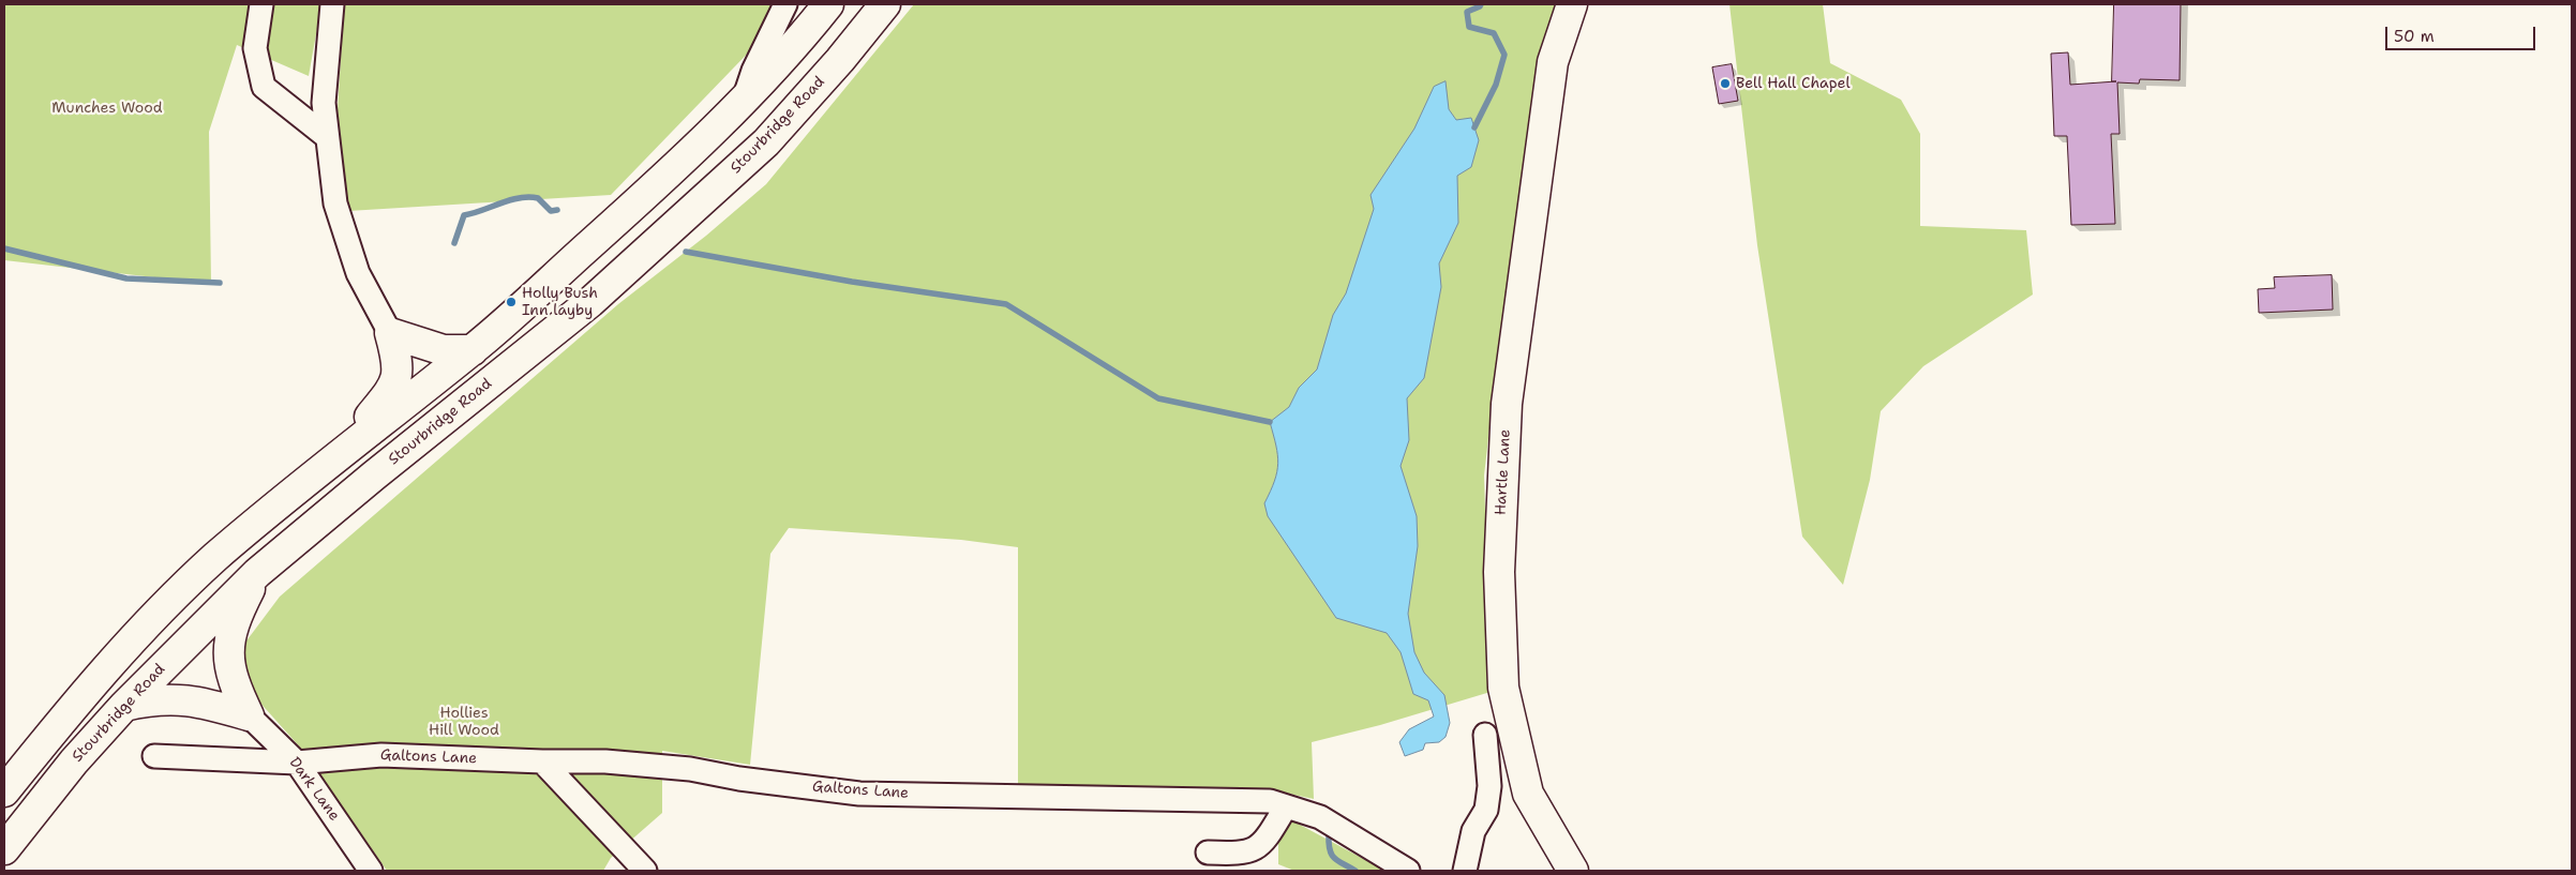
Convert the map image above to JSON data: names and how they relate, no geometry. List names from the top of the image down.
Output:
{
  "streets": {
    "main road": ["Stourbridge Road", "Hartle Lane"],
    "street": ["Galtons Lane", "Dark Lane"]
  },
  "crossings": [
    ["Galtons Lane", "Dark Lane"]
  ],
  "parks": ["Munches Wood", "Hollies Hill Wood"],
  "places": ["Bell Hall Chapel", "Holly Bush Inn layby"],
  "scale_bar": "50 m"
}
